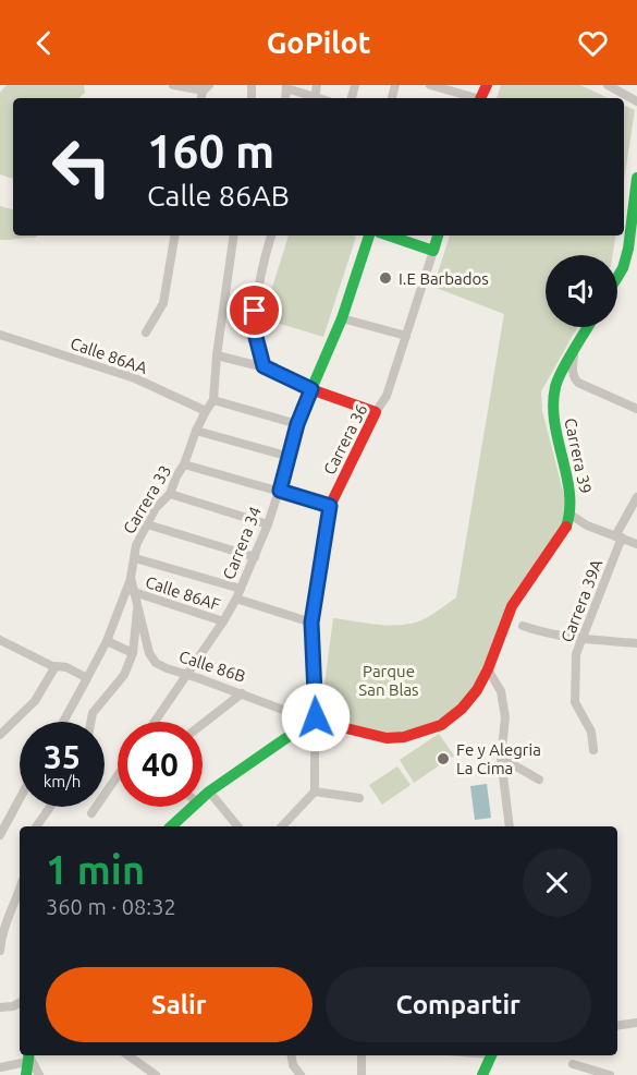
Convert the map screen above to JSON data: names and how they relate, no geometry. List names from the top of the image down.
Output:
{
  "streets": {
    "main road": [
      "Carrera 36",
      "Carrera 39",
      "Carrera 34",
      "Calle 86B"
    ],
    "street": [
      "Calle 86AA",
      "Carrera 33",
      "Calle 86AF",
      "Carrera 39A"
    ]
  },
  "crossings": [
    ["Calle 86AA", "Carrera 33"],
    ["Carrera 36", "Calle 86B"],
    ["Carrera 39", "Calle 86B"],
    ["Carrera 33", "Calle 86AF"],
    ["Carrera 33", "Calle 86B"],
    ["Carrera 34", "Calle 86AF"],
    ["Carrera 34", "Calle 86B"]
  ],
  "parks": ["Parque San Blas"],
  "places": ["I.E Barbados", "Fe y Alegria La Cima"],
  "page": {
    "header": "GoPilot",
    "turn": ["160 m", "Calle 86AB"],
    "speed": "35 km/h",
    "limit": "40",
    "heading": ["1 min", "360 m · 08:32"],
    "buttons": ["Salir", "Compartir"]
  }
}
